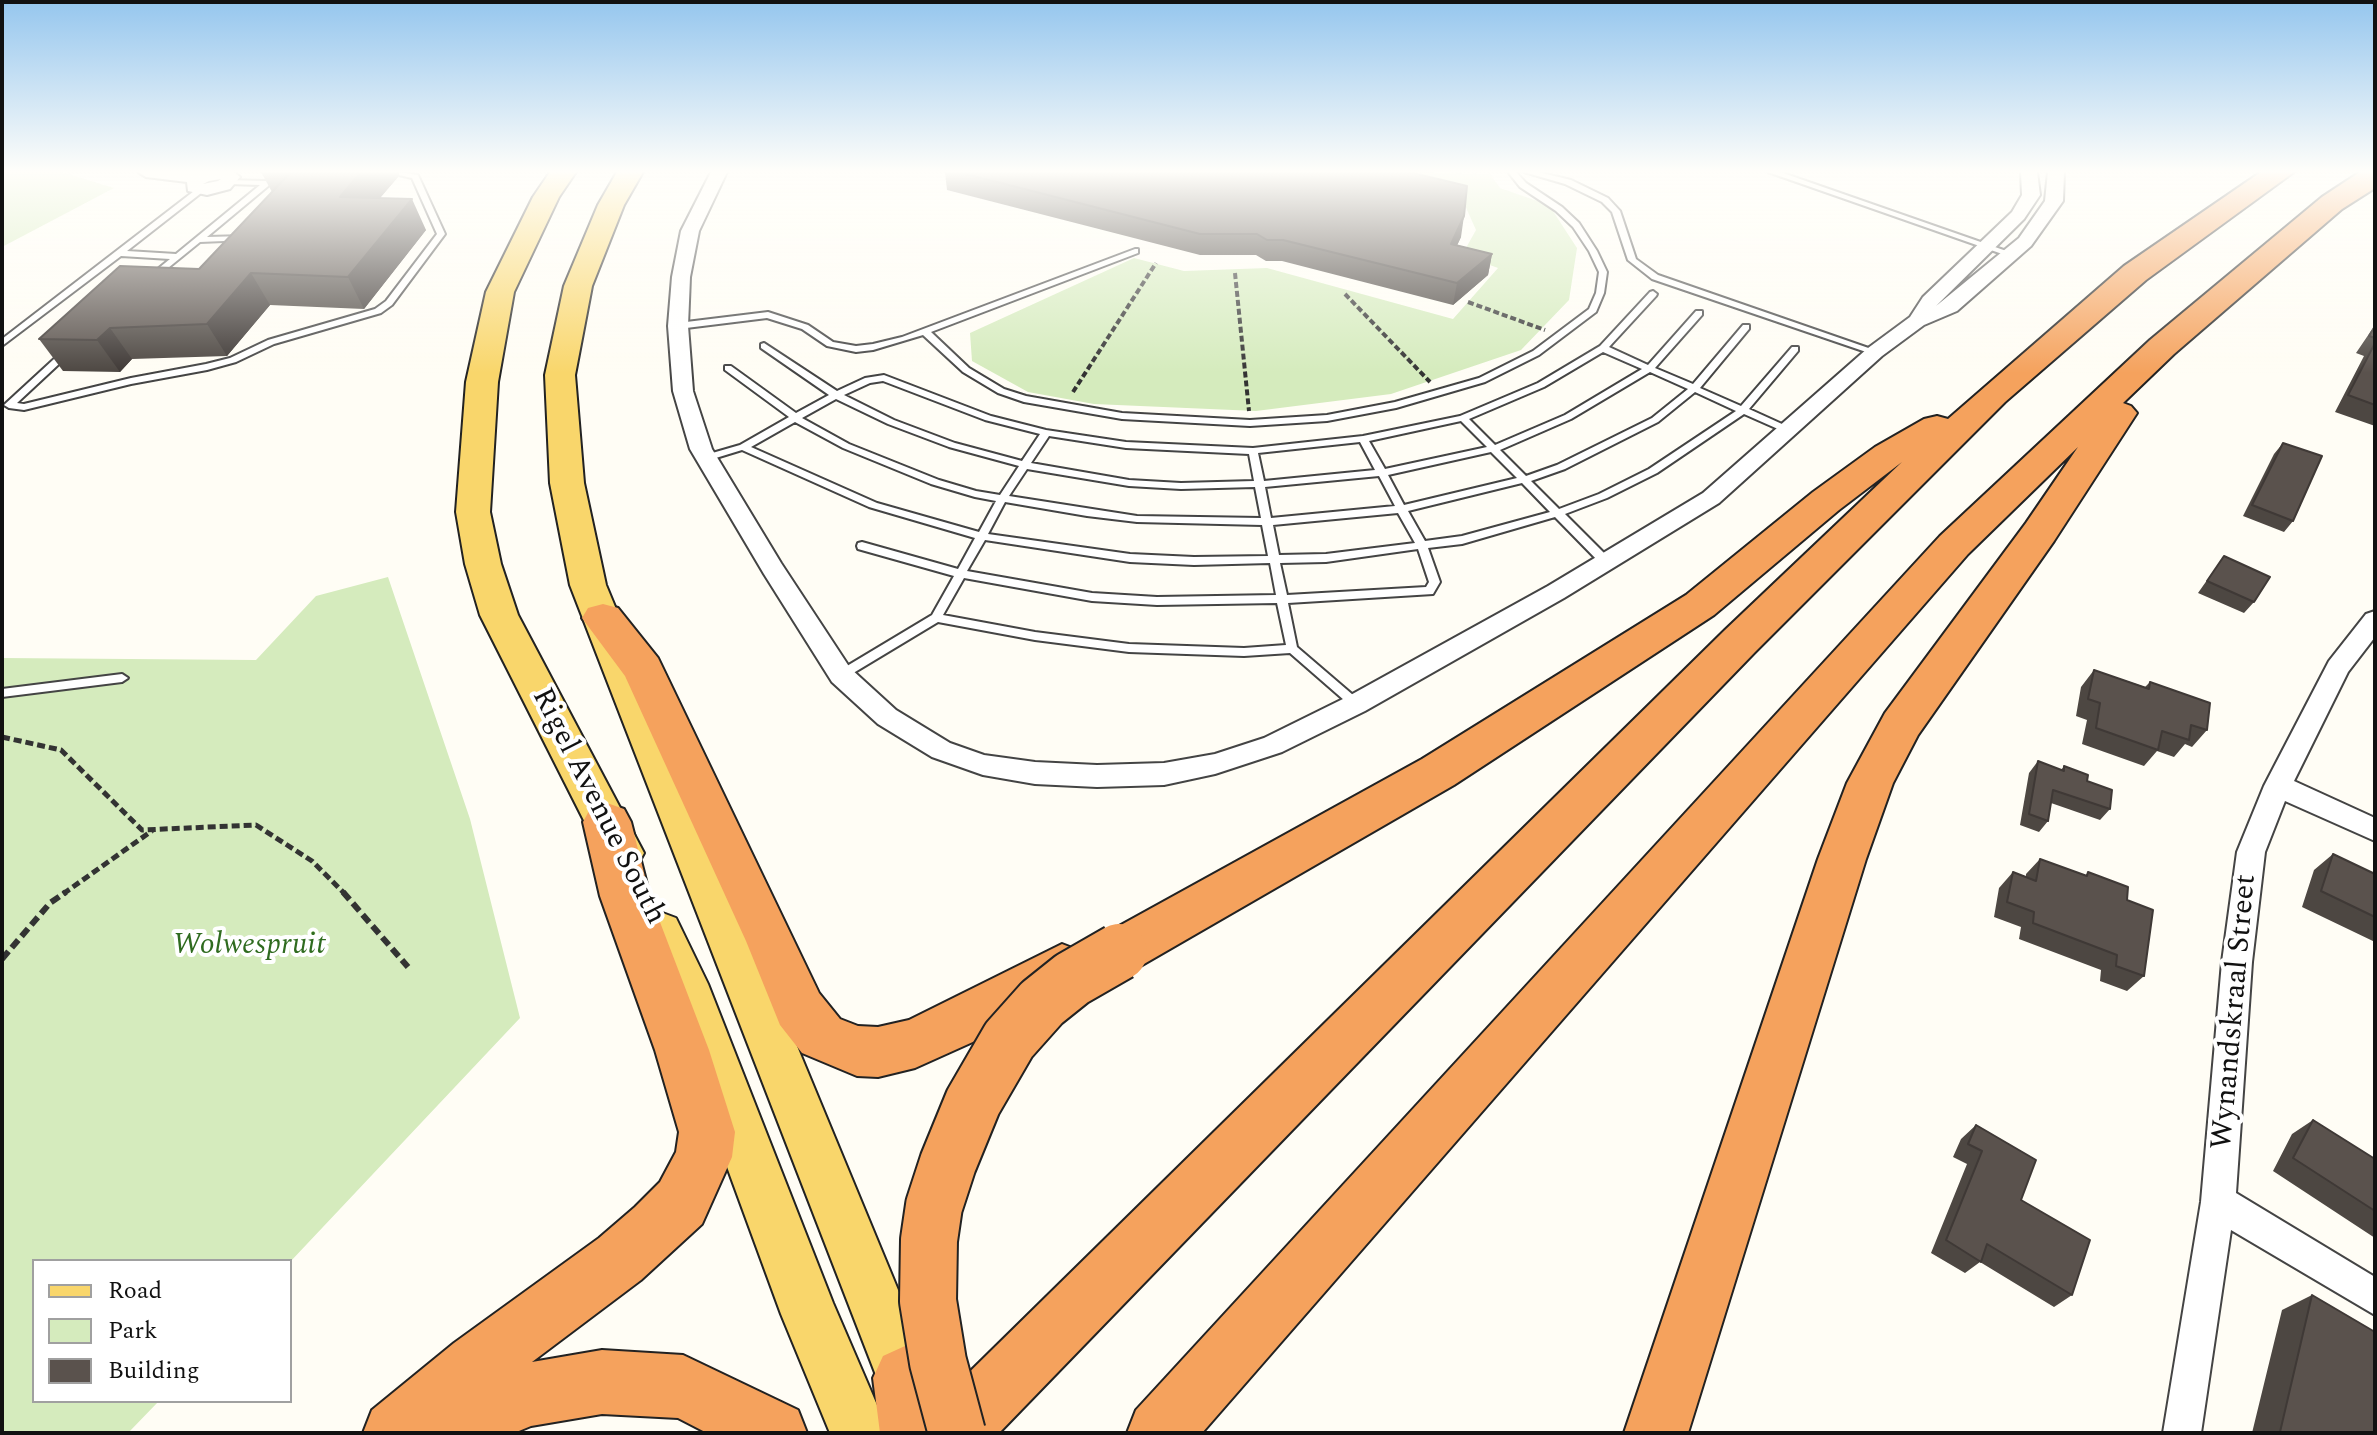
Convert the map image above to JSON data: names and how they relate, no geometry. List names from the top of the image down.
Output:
{
  "streets": {
    "main road": ["Rigel Avenue South"],
    "street": ["Wynandskraal Street"]
  },
  "parks": ["Wolwespruit"],
  "legend": ["Road", "Park", "Building"]
}
